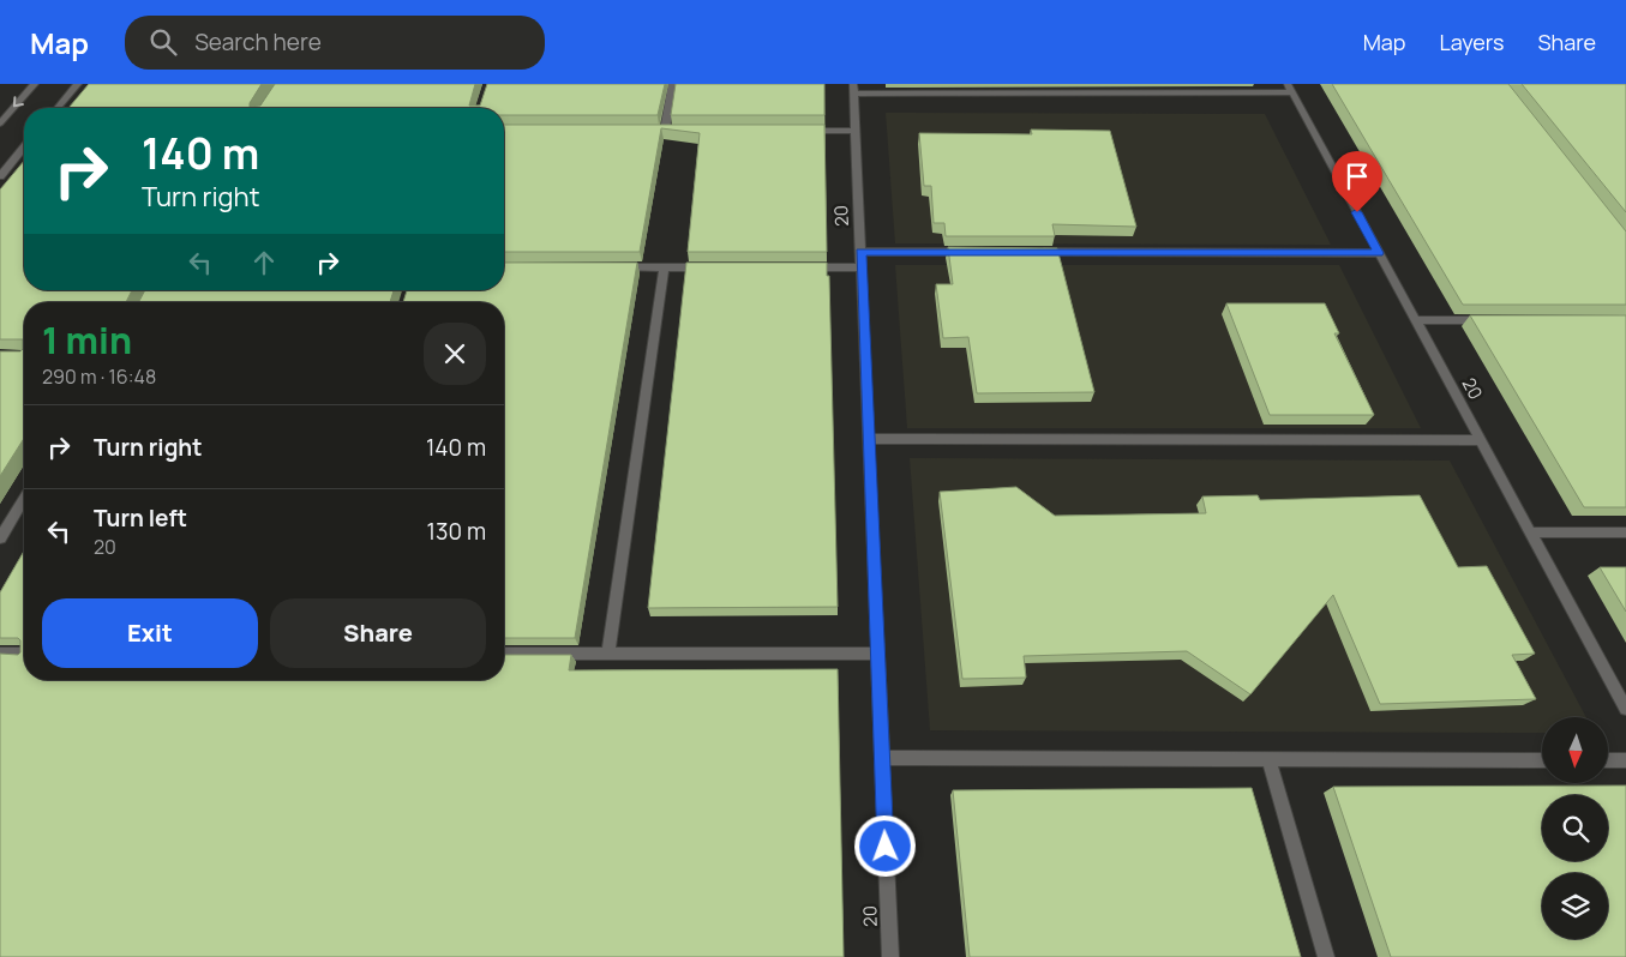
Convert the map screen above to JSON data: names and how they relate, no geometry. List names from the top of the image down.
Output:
{
  "streets": {
    "street": ["20"]
  },
  "north": "bottom",
  "page": {
    "header": "Map",
    "search": "Search here",
    "nav": ["Map", "Layers", "Share"],
    "turn": ["140 m", "Turn right"],
    "heading": ["1 min", "290 m · 16:48"],
    "list": [
      {
        "name": "Turn right",
        "value": "140 m"
      },
      {
        "name": "Turn left",
        "note": "20",
        "value": "130 m"
      }
    ],
    "buttons": ["Exit", "Share"]
  }
}
